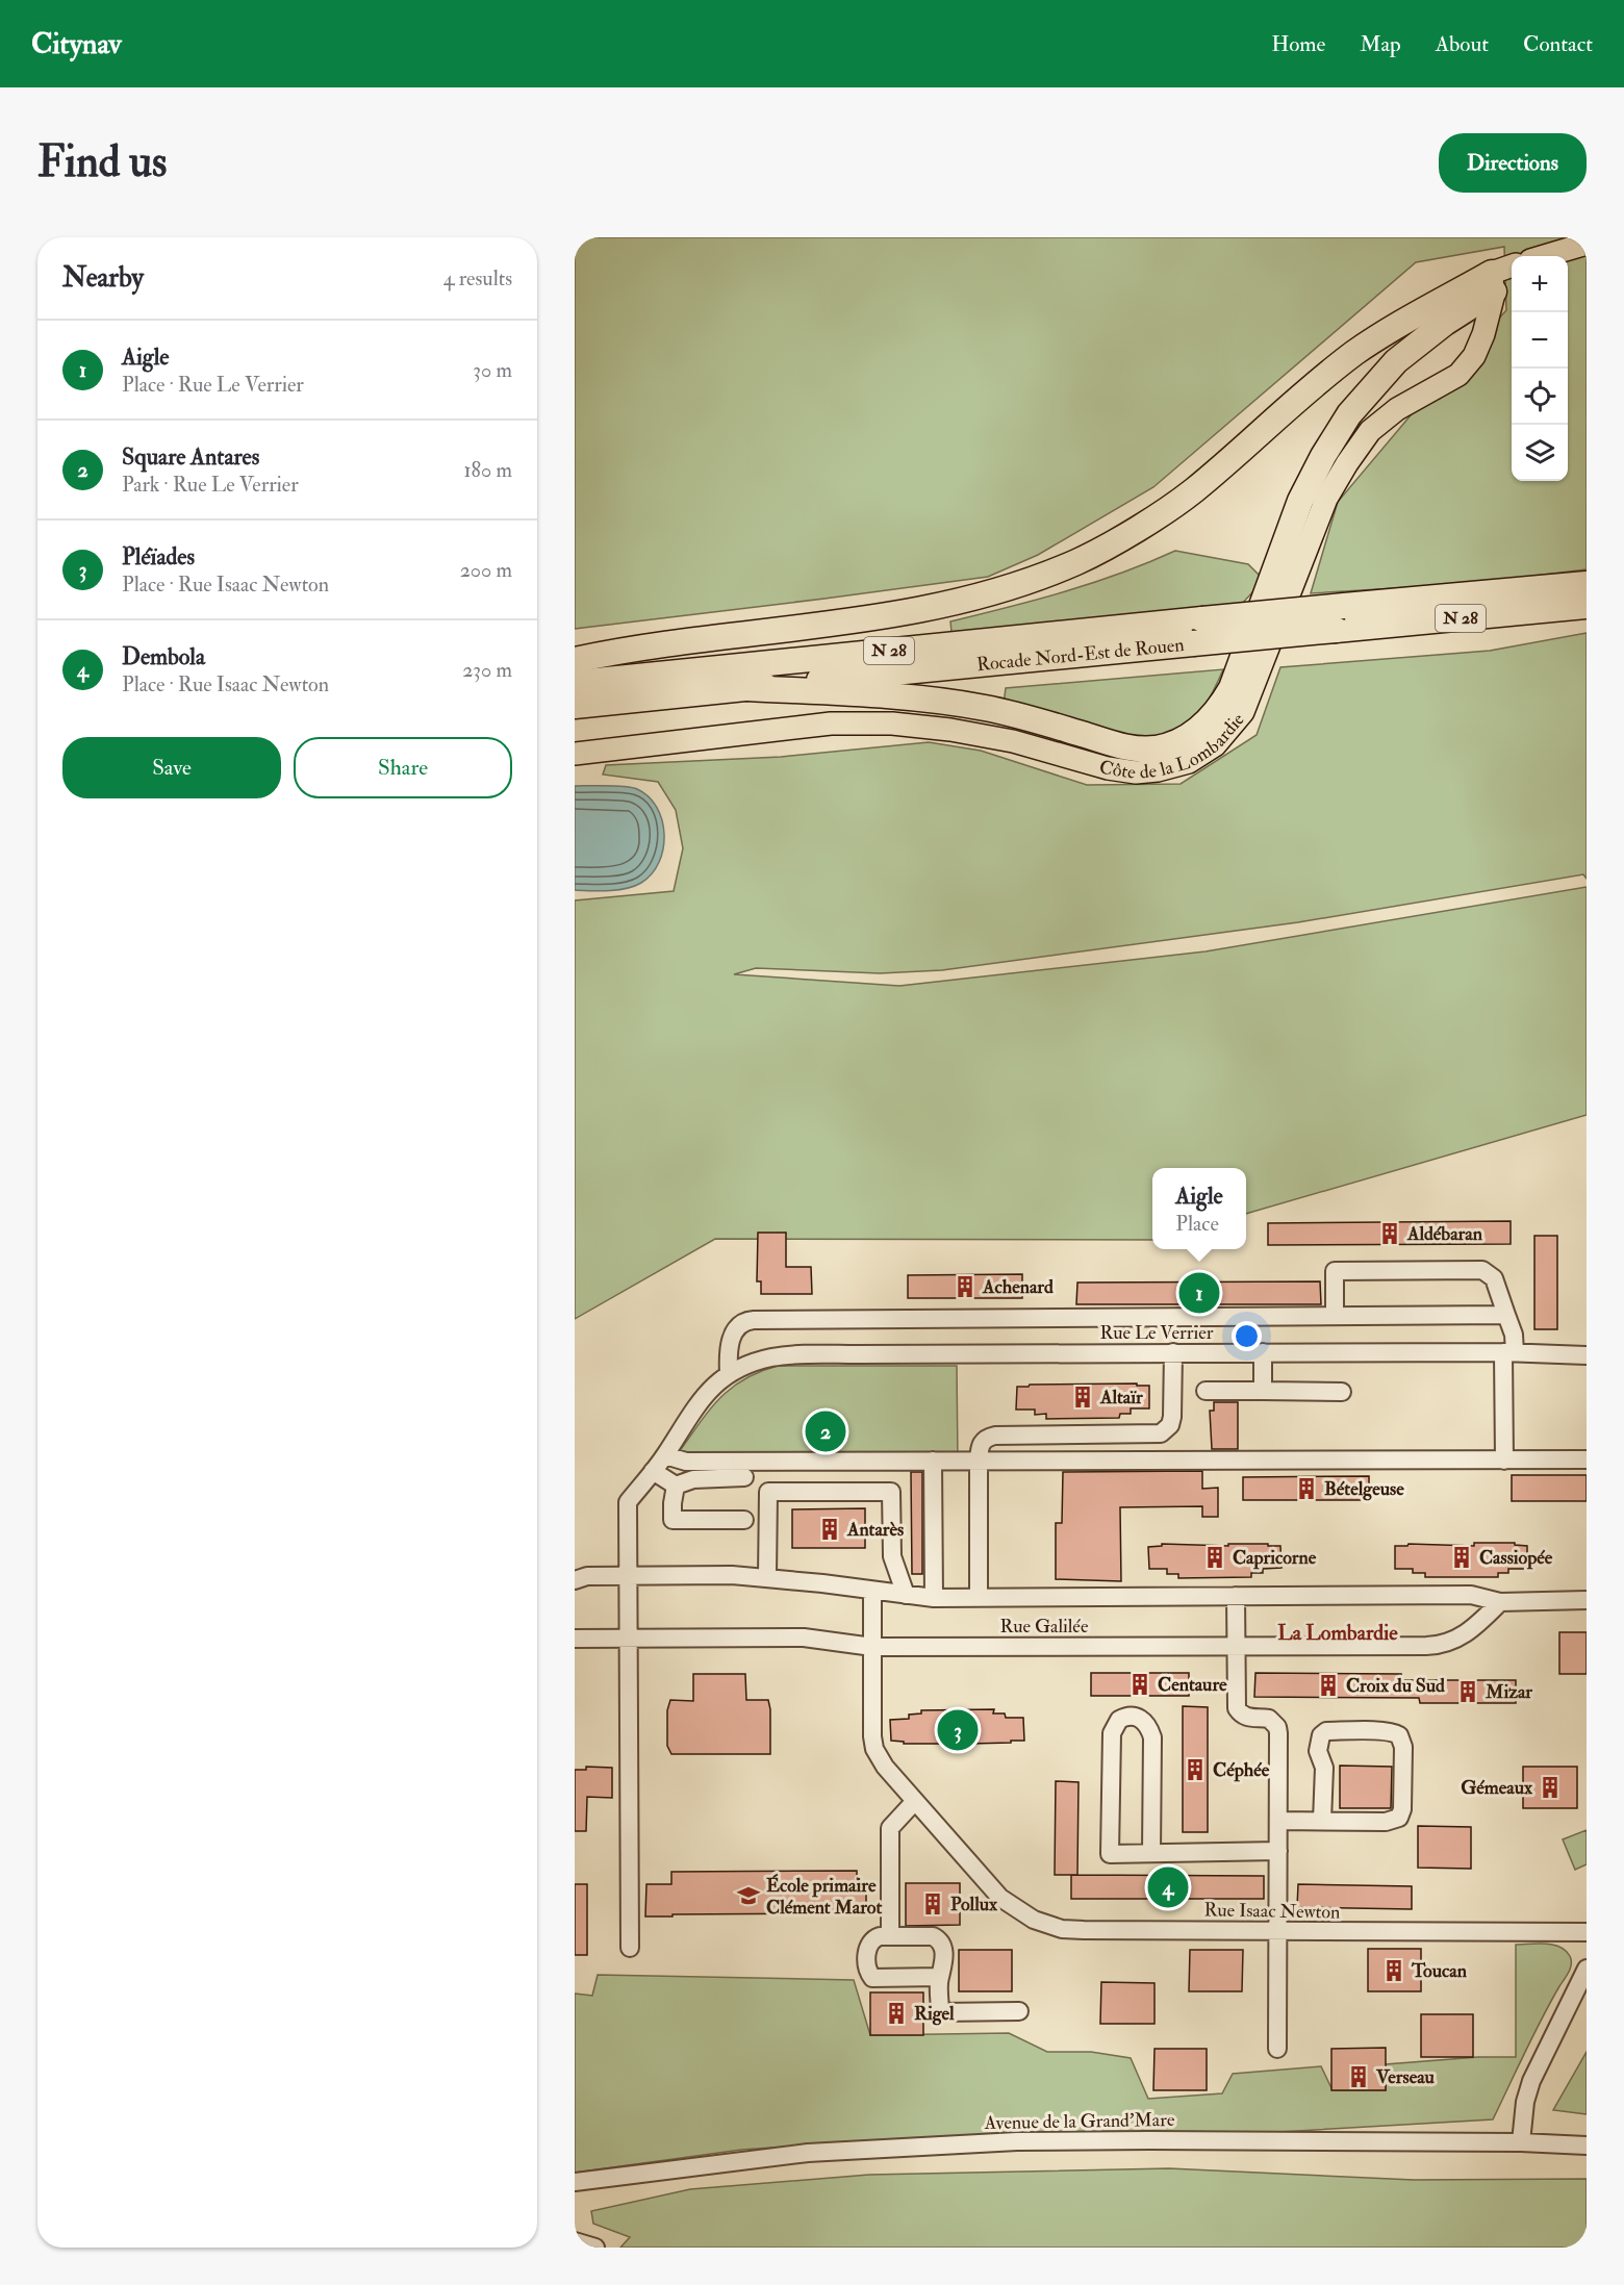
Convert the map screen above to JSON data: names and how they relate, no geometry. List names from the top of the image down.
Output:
{
  "streets": {
    "highway": ["N 28", "Rocade Nord-Est de Rouen"],
    "main road": ["Côte de la Lombardie"],
    "street": [
      "Rue Le Verrier",
      "Rue Galilée",
      "Rue Isaac Newton",
      "Avenue de la Grand'Mare"
    ]
  },
  "crossings": [
    ["Rue Galilée", "Rue Isaac Newton"]
  ],
  "districts": ["La Lombardie"],
  "places": {
    "building": [
      "Aldébaran",
      "Achenard",
      "Altaïr",
      "Bételgeuse",
      "Antarès",
      "Capricorne",
      "Cassiopée",
      "Centaure",
      "Croix du Sud",
      "Mizar",
      "Céphée",
      "Gémeaux",
      "Pollux",
      "Toucan",
      "Rigel",
      "Verseau"
    ],
    "school or university": ["École primaire Clément Marot"]
  },
  "page": {
    "header": "Citynav",
    "nav": [
      "Home",
      "Map",
      "About",
      "Contact"
    ],
    "buttons": [
      "Directions",
      ["Save", "Share"]
    ],
    "title": "Find us",
    "heading": ["Nearby", "4 results"],
    "map_buttons": ["+", "−"],
    "list": [
      {
        "mark": "1",
        "name": "Aigle",
        "note": "Place · Rue Le Verrier",
        "value": "30 m"
      },
      {
        "mark": "2",
        "name": "Square Antares",
        "note": "Park · Rue Le Verrier",
        "value": "180 m"
      },
      {
        "mark": "3",
        "name": "Pléïades",
        "note": "Place · Rue Isaac Newton",
        "value": "200 m"
      },
      {
        "mark": "4",
        "name": "Dembola",
        "note": "Place · Rue Isaac Newton",
        "value": "230 m"
      }
    ],
    "popup": ["Aigle", "Place"],
    "pins": [
      "1",
      "2",
      "3",
      "4"
    ]
  }
}
